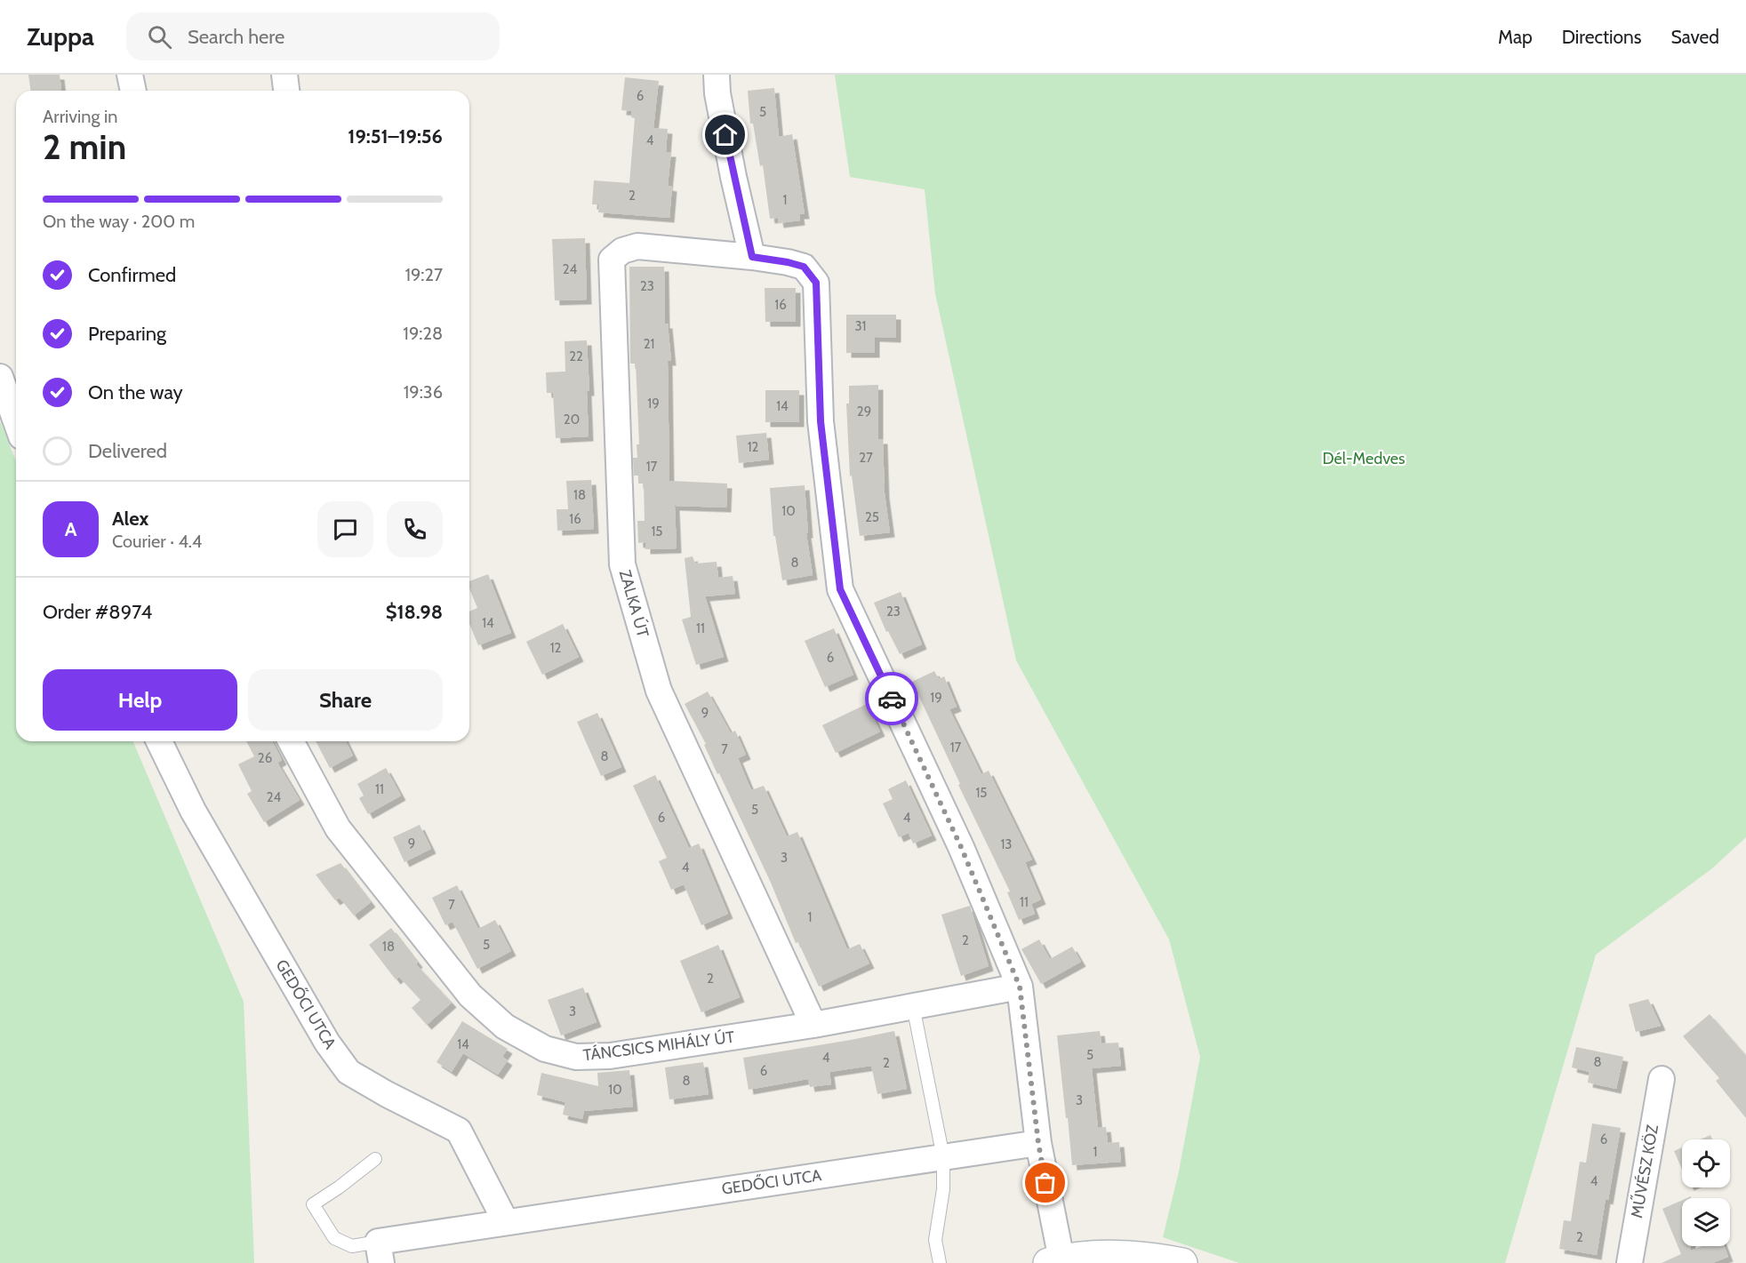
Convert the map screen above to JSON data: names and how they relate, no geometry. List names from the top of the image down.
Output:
{
  "streets": {
    "street": [
      "ZALKA ÚT",
      "GEDŐCI UTCA",
      "TÁNCSICS MIHÁLY ÚT",
      "MŰVÉSZ KÖZ"
    ]
  },
  "crossings": [
    ["ZALKA ÚT", "TÁNCSICS MIHÁLY ÚT"]
  ],
  "parks": ["Dél-Medves"],
  "house_numbers": [
    "6",
    "5",
    "4",
    "2",
    "1",
    "24",
    "23",
    "16",
    "31",
    "21",
    "22",
    "19",
    "14",
    "29",
    "20",
    "12",
    "27",
    "17",
    "18",
    "10",
    "25",
    "16",
    "15",
    "8",
    "23",
    "14",
    "11",
    "12",
    "6",
    "19",
    "9",
    "17",
    "7",
    "8",
    "26",
    "11",
    "15",
    "24",
    "5",
    "6",
    "4",
    "9",
    "13",
    "3",
    "4",
    "11",
    "7",
    "1",
    "2",
    "5",
    "18",
    "2",
    "3",
    "14",
    "5",
    "4",
    "8",
    "2",
    "6",
    "8",
    "10",
    "3",
    "6",
    "1",
    "4",
    "2"
  ],
  "page": {
    "header": "Zuppa",
    "search": "Search here",
    "nav": ["Map", "Directions", "Saved"],
    "heading": ["2 min", "Arriving in", "19:51–19:56"],
    "panel": [
      "Alex",
      "Courier · 4.4",
      "Order #8974",
      "$18.98"
    ],
    "bar": "On the way · 200 m",
    "list": [
      ["Confirmed", "19:27"],
      ["Preparing", "19:28"],
      ["On the way", "19:36"],
      "Delivered"
    ],
    "round": "A",
    "buttons": ["Help", "Share"]
  }
}
